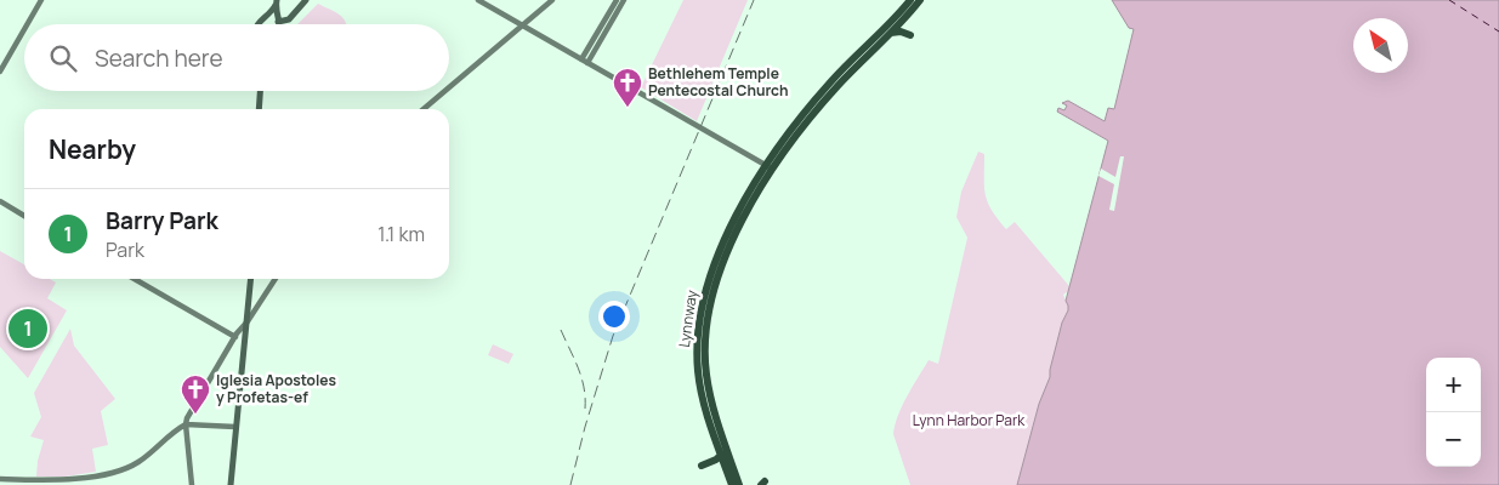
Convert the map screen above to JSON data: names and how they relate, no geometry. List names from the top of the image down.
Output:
{
  "streets": {
    "highway": ["Lynnway"]
  },
  "parks": ["Lynn Harbor Park"],
  "places": {
    "church": ["Bethlehem Temple Pentecostal Church", "Iglesia Apostoles y Profetas-ef"]
  },
  "north": "top left",
  "page": {
    "search": "Search here",
    "heading": "Nearby",
    "list": [
      {
        "mark": "1",
        "name": "Barry Park",
        "note": "Park",
        "value": "1.1 km"
      }
    ],
    "pins": "1",
    "map_buttons": ["+", "−"]
  }
}
